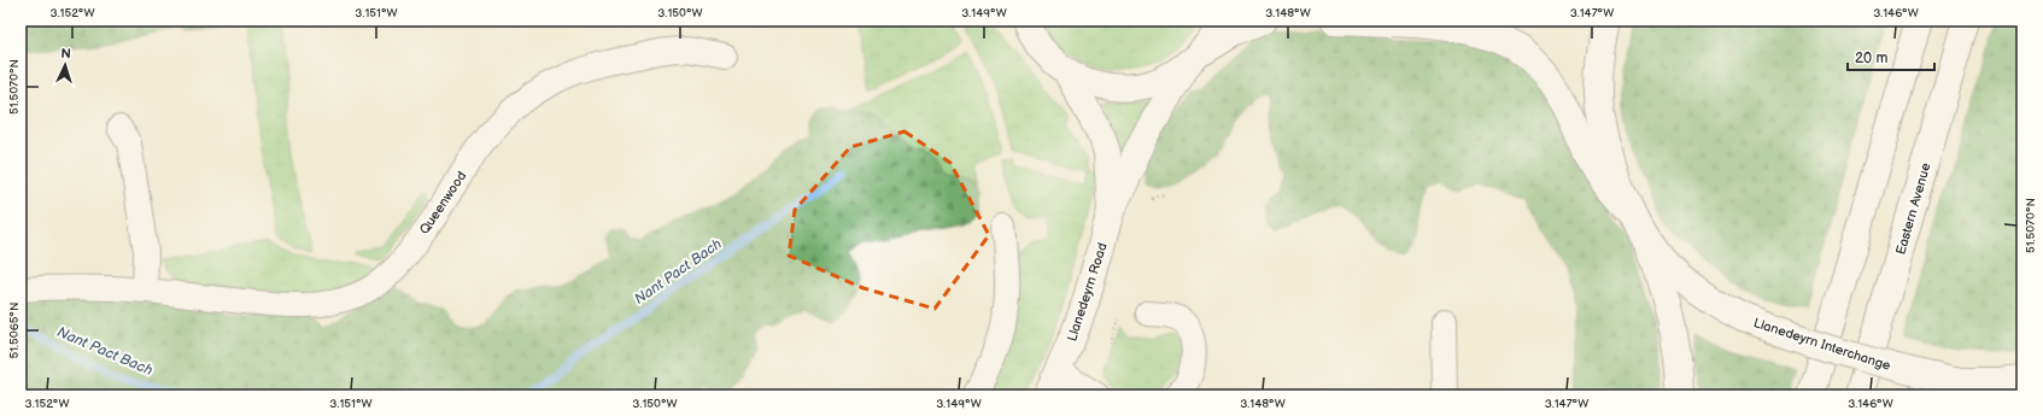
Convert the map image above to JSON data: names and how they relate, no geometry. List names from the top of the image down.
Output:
{
  "streets": {
    "main road": ["Eastern Avenue", "Llanedeyrn Road", "Llanedeyrn Interchange"],
    "street": ["Queenwood"]
  },
  "water": ["Nant Pact Bach"],
  "scale_bar": "20 m",
  "north": "top",
  "coordinates": [
    "3.152°W",
    "3.151°W",
    "3.150°W",
    "3.149°W",
    "3.148°W",
    "3.147°W",
    "3.146°W",
    "51.5070°N",
    "51.5065°N"
  ]
}
